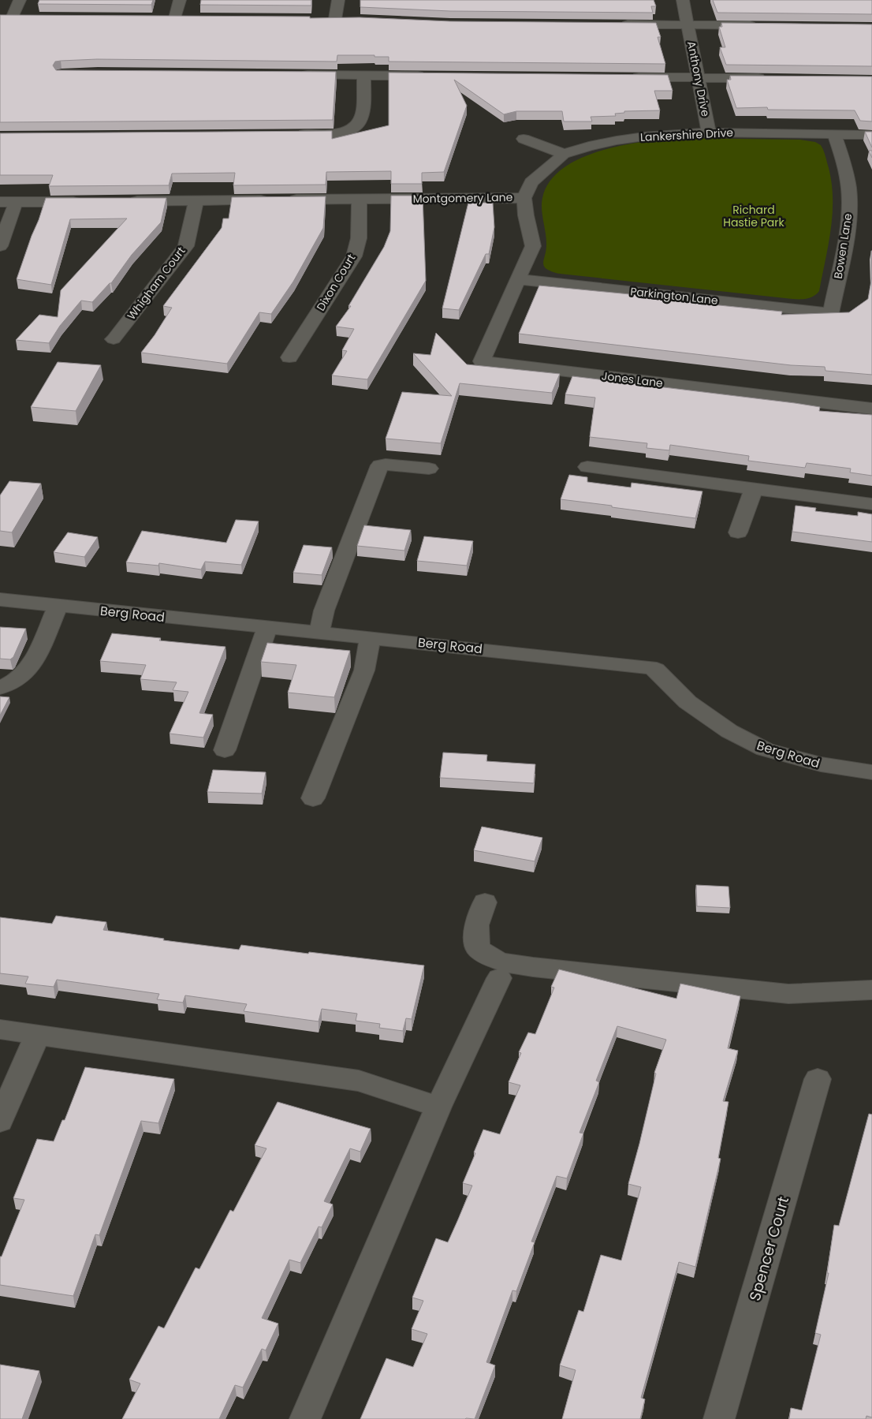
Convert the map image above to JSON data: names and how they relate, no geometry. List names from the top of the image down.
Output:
{
  "streets": {
    "street": [
      "Anthony Drive",
      "Lankershire Drive",
      "Montgomery Lane",
      "Bowen Lane",
      "Dixon Court",
      "Whigham Court",
      "Parkington Lane",
      "Jones Lane",
      "Berg Road",
      "Spencer Court"
    ]
  },
  "crossings": [
    ["Anthony Drive", "Lankershire Drive"],
    ["Lankershire Drive", "Montgomery Lane"],
    ["Lankershire Drive", "Bowen Lane"],
    ["Montgomery Lane", "Dixon Court"],
    ["Montgomery Lane", "Whigham Court"],
    ["Bowen Lane", "Parkington Lane"],
    ["Parkington Lane", "Jones Lane"]
  ],
  "parks": ["Richard Hastie Park"]
}
